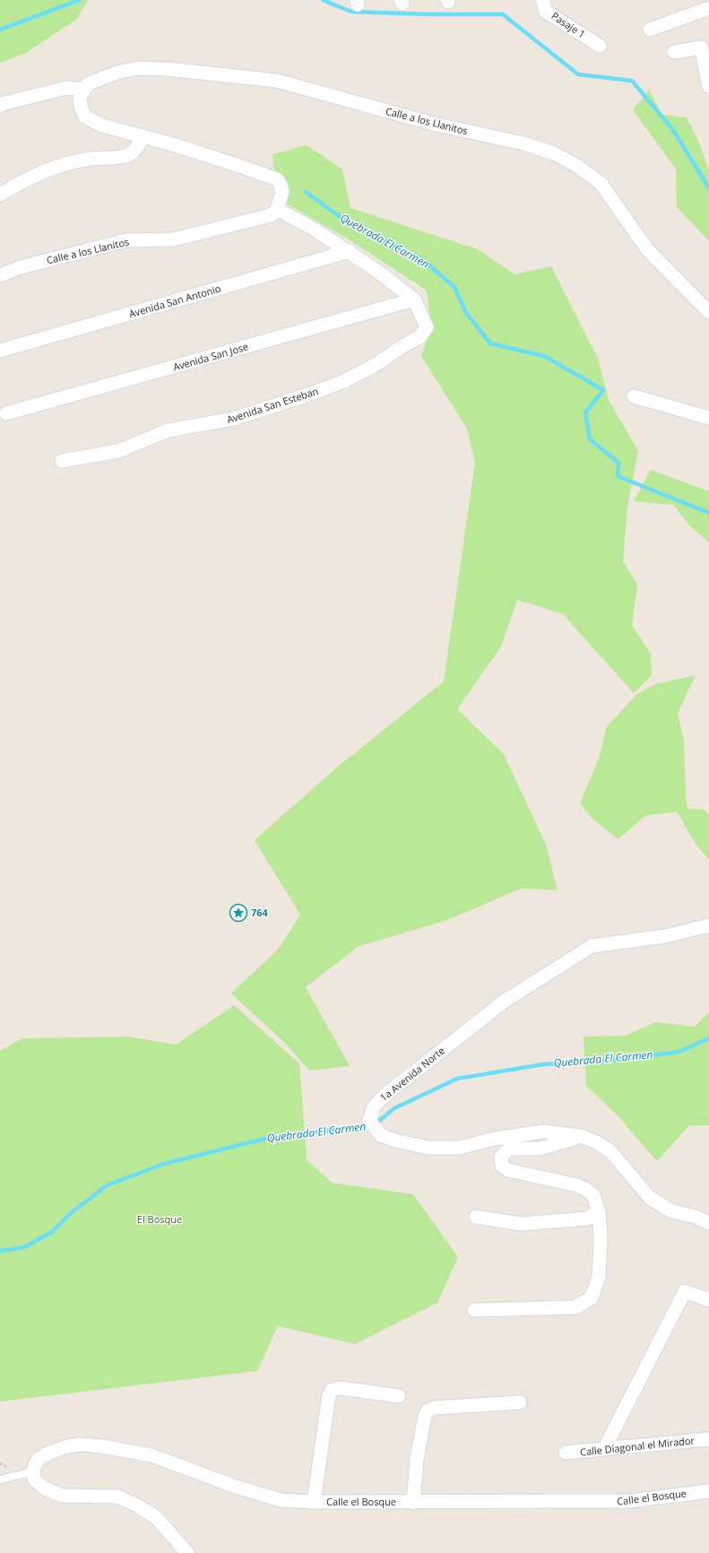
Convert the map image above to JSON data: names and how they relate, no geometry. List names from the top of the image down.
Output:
{
  "streets": {
    "street": [
      "Pasaje 1",
      "Calle a los Llanitos",
      "Avenida San Antonio",
      "Avenida San Jose",
      "Avenida San Esteban",
      "1a Avenida Norte",
      "Calle Diagonal el Mirador",
      "Calle el Bosque"
    ]
  },
  "crossings": [
    ["Avenida San Jose", "Avenida San Esteban"]
  ],
  "water": ["Quebrada El Carmen"],
  "parks": ["El Bosque"],
  "places": {
    "place": ["764"]
  }
}
